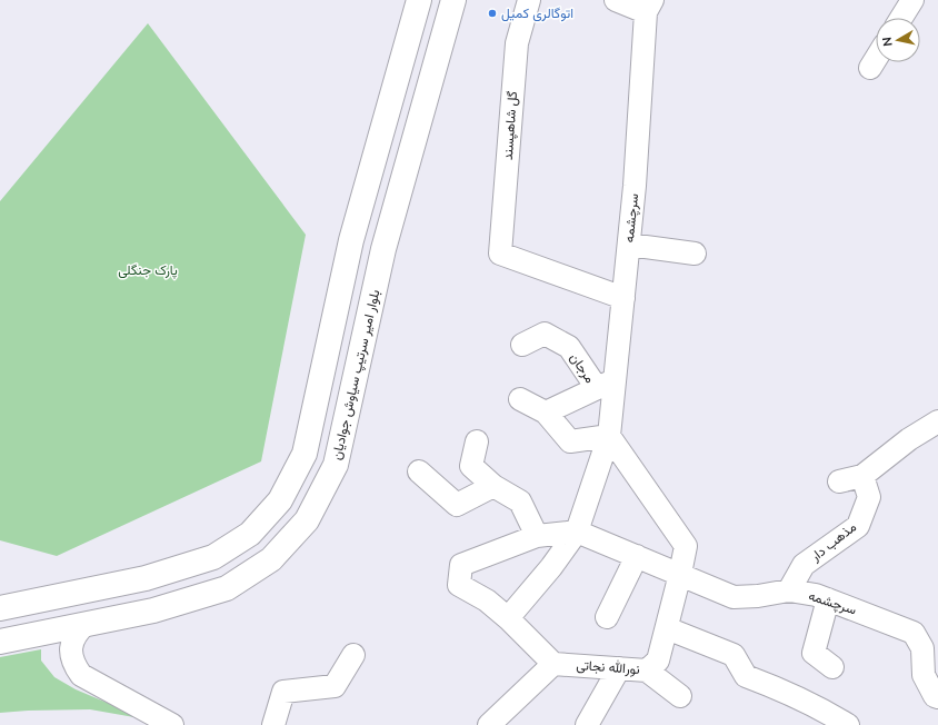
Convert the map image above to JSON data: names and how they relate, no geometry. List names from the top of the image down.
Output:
{
  "streets": {
    "main road": ["بلوار امیر سرتیپ سیاوش جوادیان"],
    "street": [
      "گل شاهپسند",
      "سرچشمه",
      "مرجان",
      "مذهب دار",
      "نورالله نجاتی"
    ]
  },
  "crossings": [
    ["گل شاهپسند", "سرچشمه"],
    ["سرچشمه", "مرجان"],
    ["سرچشمه", "مذهب دار"],
    ["سرچشمه", "نورالله نجاتی"]
  ],
  "parks": ["پارک جنگلی"],
  "places": ["اتوگالری کمیل"],
  "north": "left"
}
